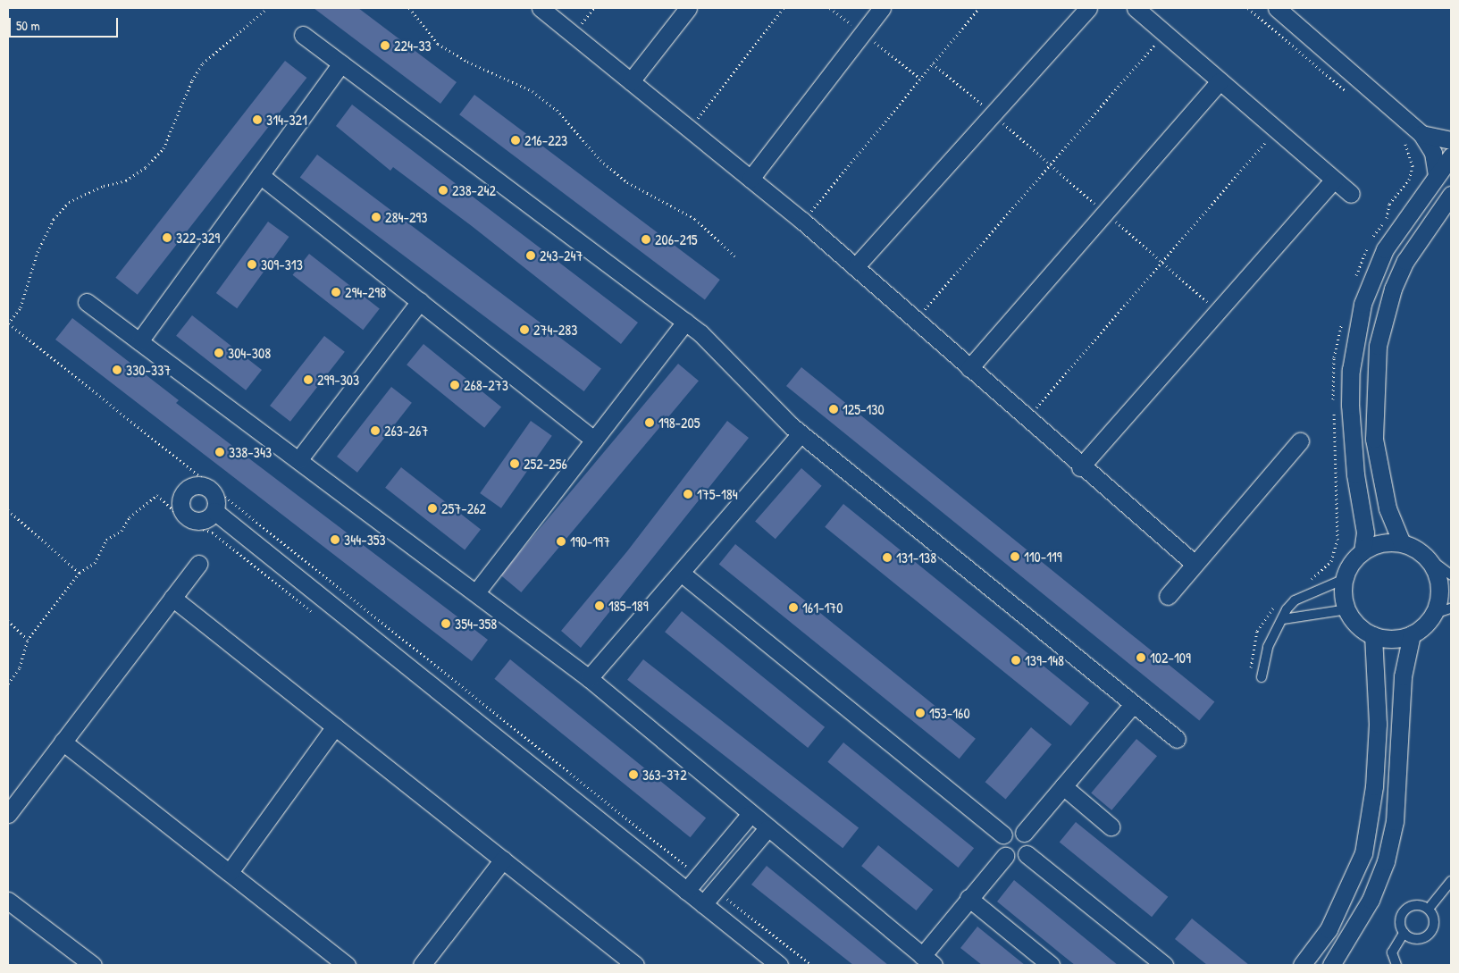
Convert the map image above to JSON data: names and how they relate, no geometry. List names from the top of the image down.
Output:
{
  "places": [
    "224-33",
    "314-321",
    "216-223",
    "238-242",
    "284-293",
    "322-329",
    "206-215",
    "243-247",
    "309-313",
    "294-298",
    "274-283",
    "304-308",
    "330-337",
    "299-303",
    "268-273",
    "125-130",
    "198-205",
    "263-267",
    "338-343",
    "252-256",
    "175-184",
    "257-262",
    "344-353",
    "190-197",
    "110-119",
    "131-138",
    "185-189",
    "161-170",
    "354-358",
    "102-109",
    "139-148",
    "153-160",
    "363-372"
  ],
  "scale_bar": "50 m"
}
